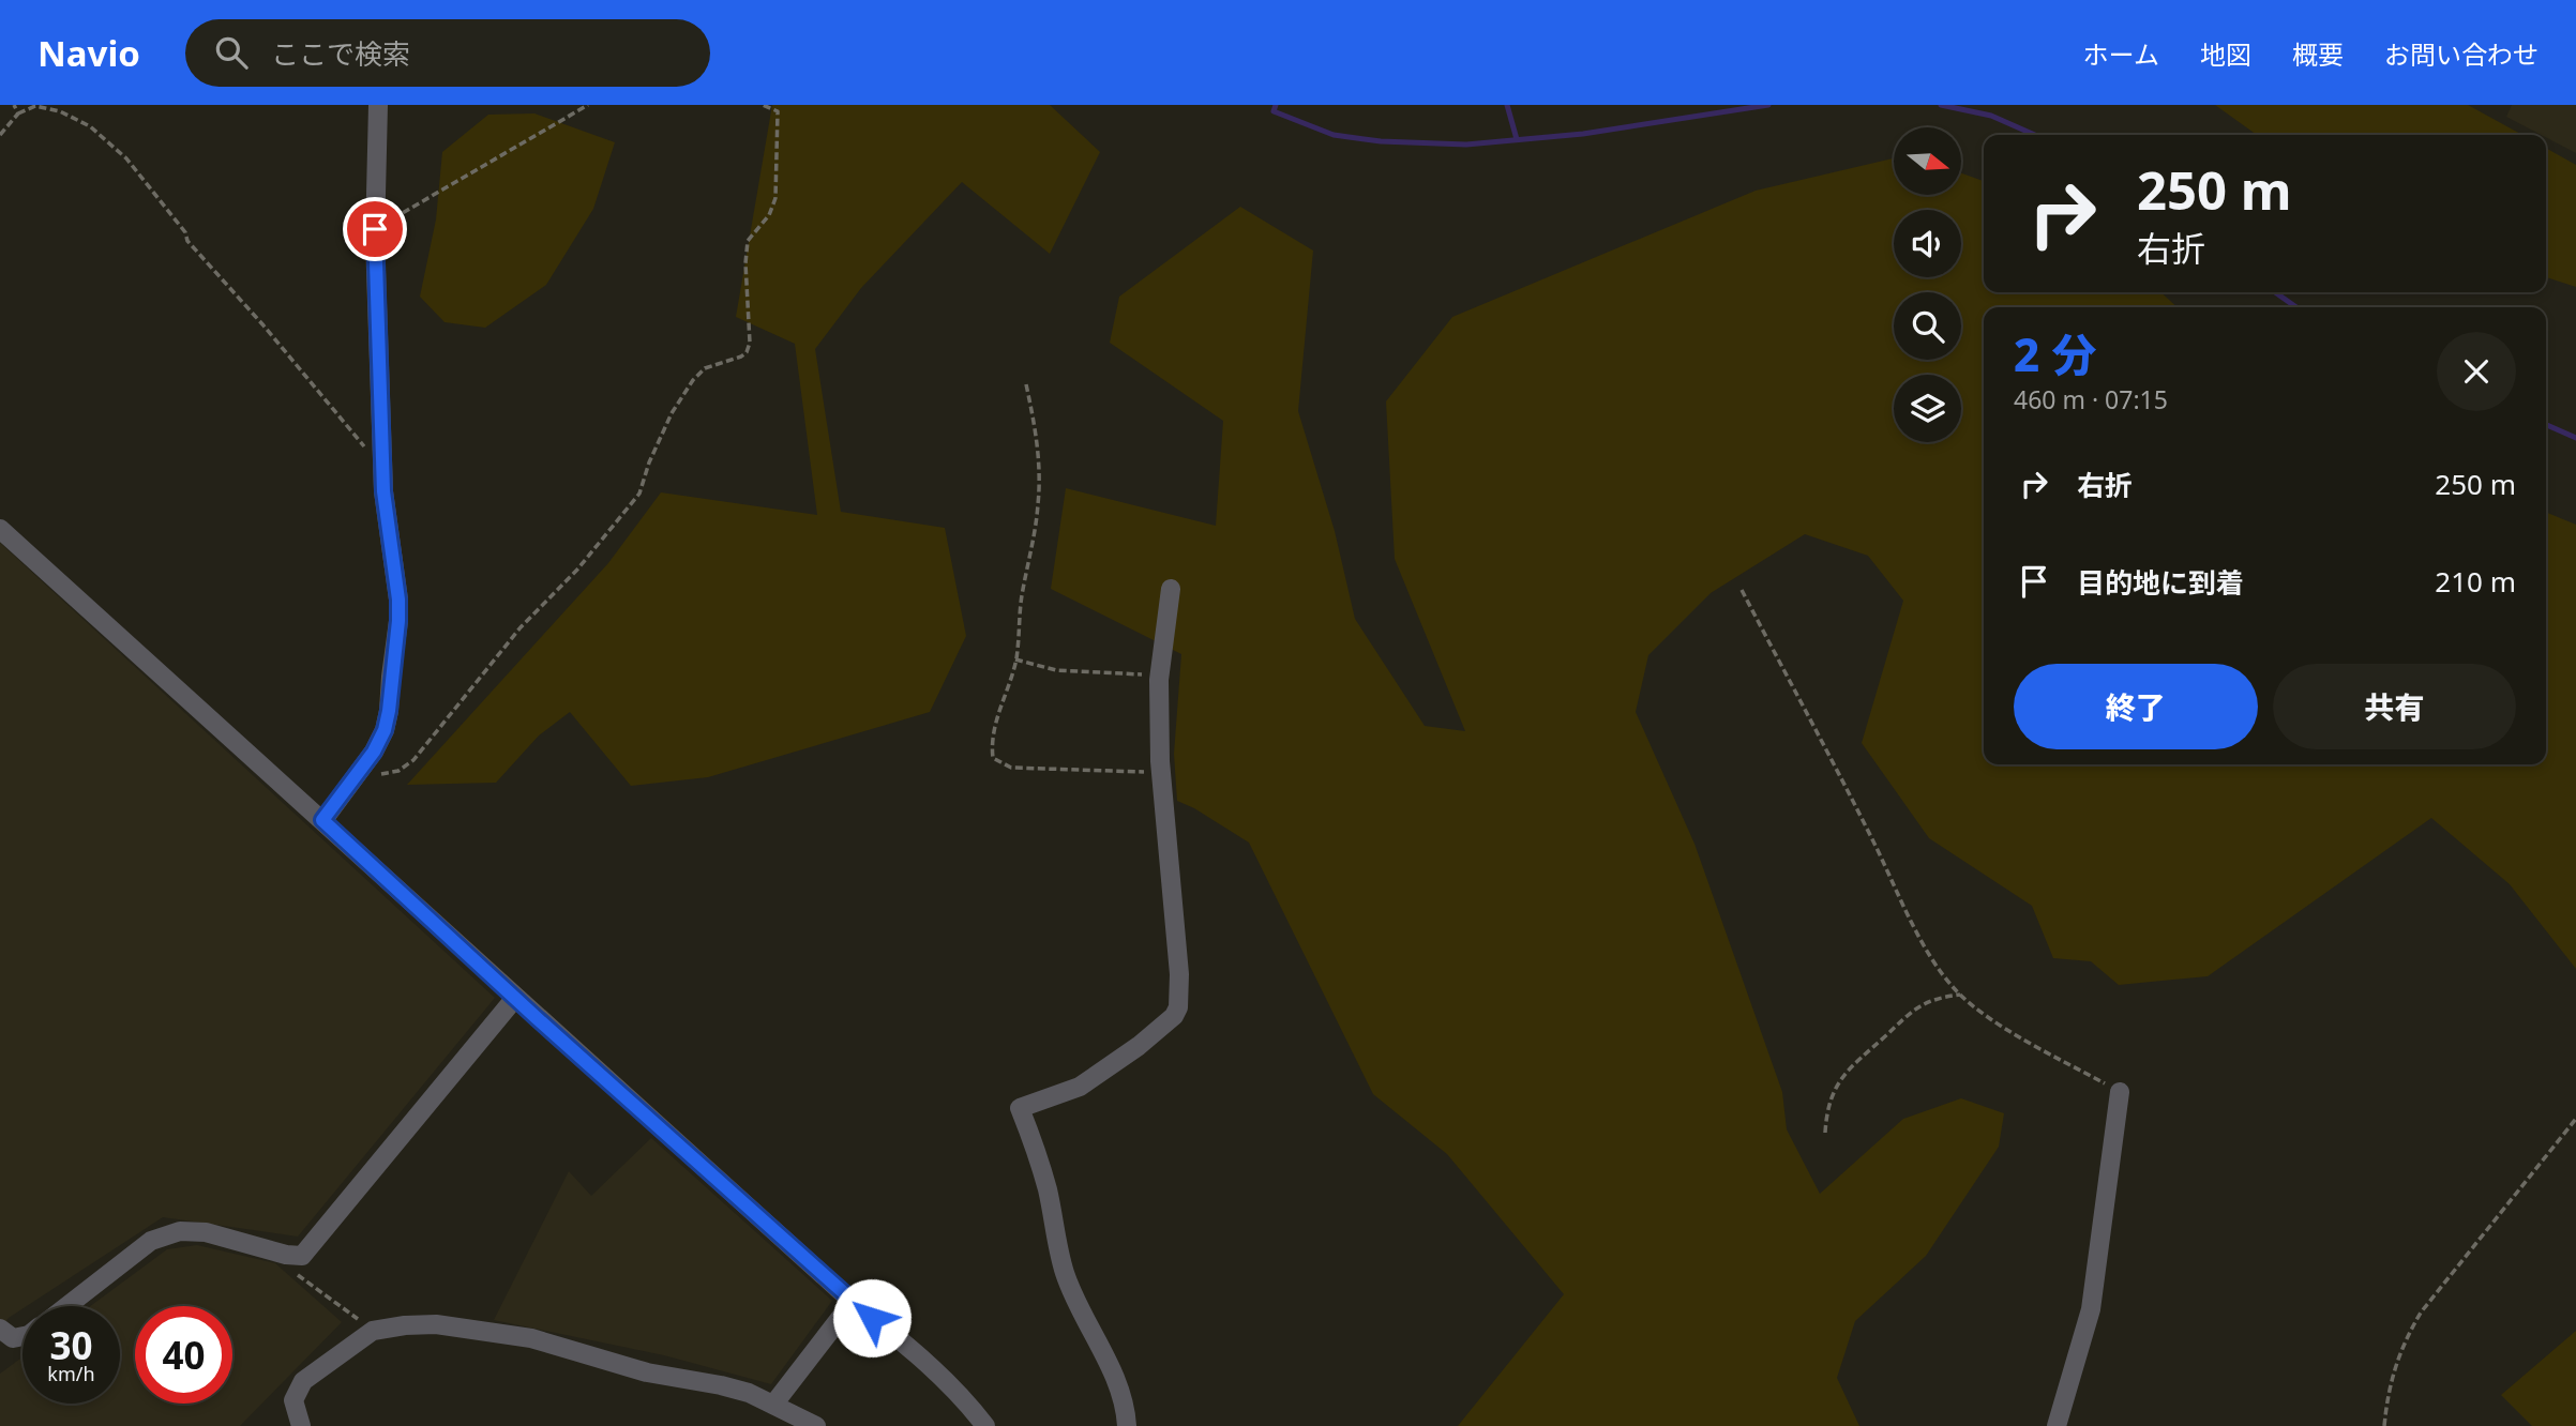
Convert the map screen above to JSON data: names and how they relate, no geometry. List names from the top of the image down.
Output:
{
  "north": "right",
  "page": {
    "header": "Navio",
    "search": "ここで検索",
    "nav": [
      "ホーム",
      "地図",
      "概要",
      "お問い合わせ"
    ],
    "turn": ["250 m", "右折"],
    "heading": ["2 分", "460 m · 07:15"],
    "list": [
      {
        "name": "右折",
        "value": "250 m"
      },
      {
        "name": "目的地に到着",
        "value": "210 m"
      }
    ],
    "buttons": ["終了", "共有"],
    "speed": "30 km/h",
    "limit": "40"
  }
}
